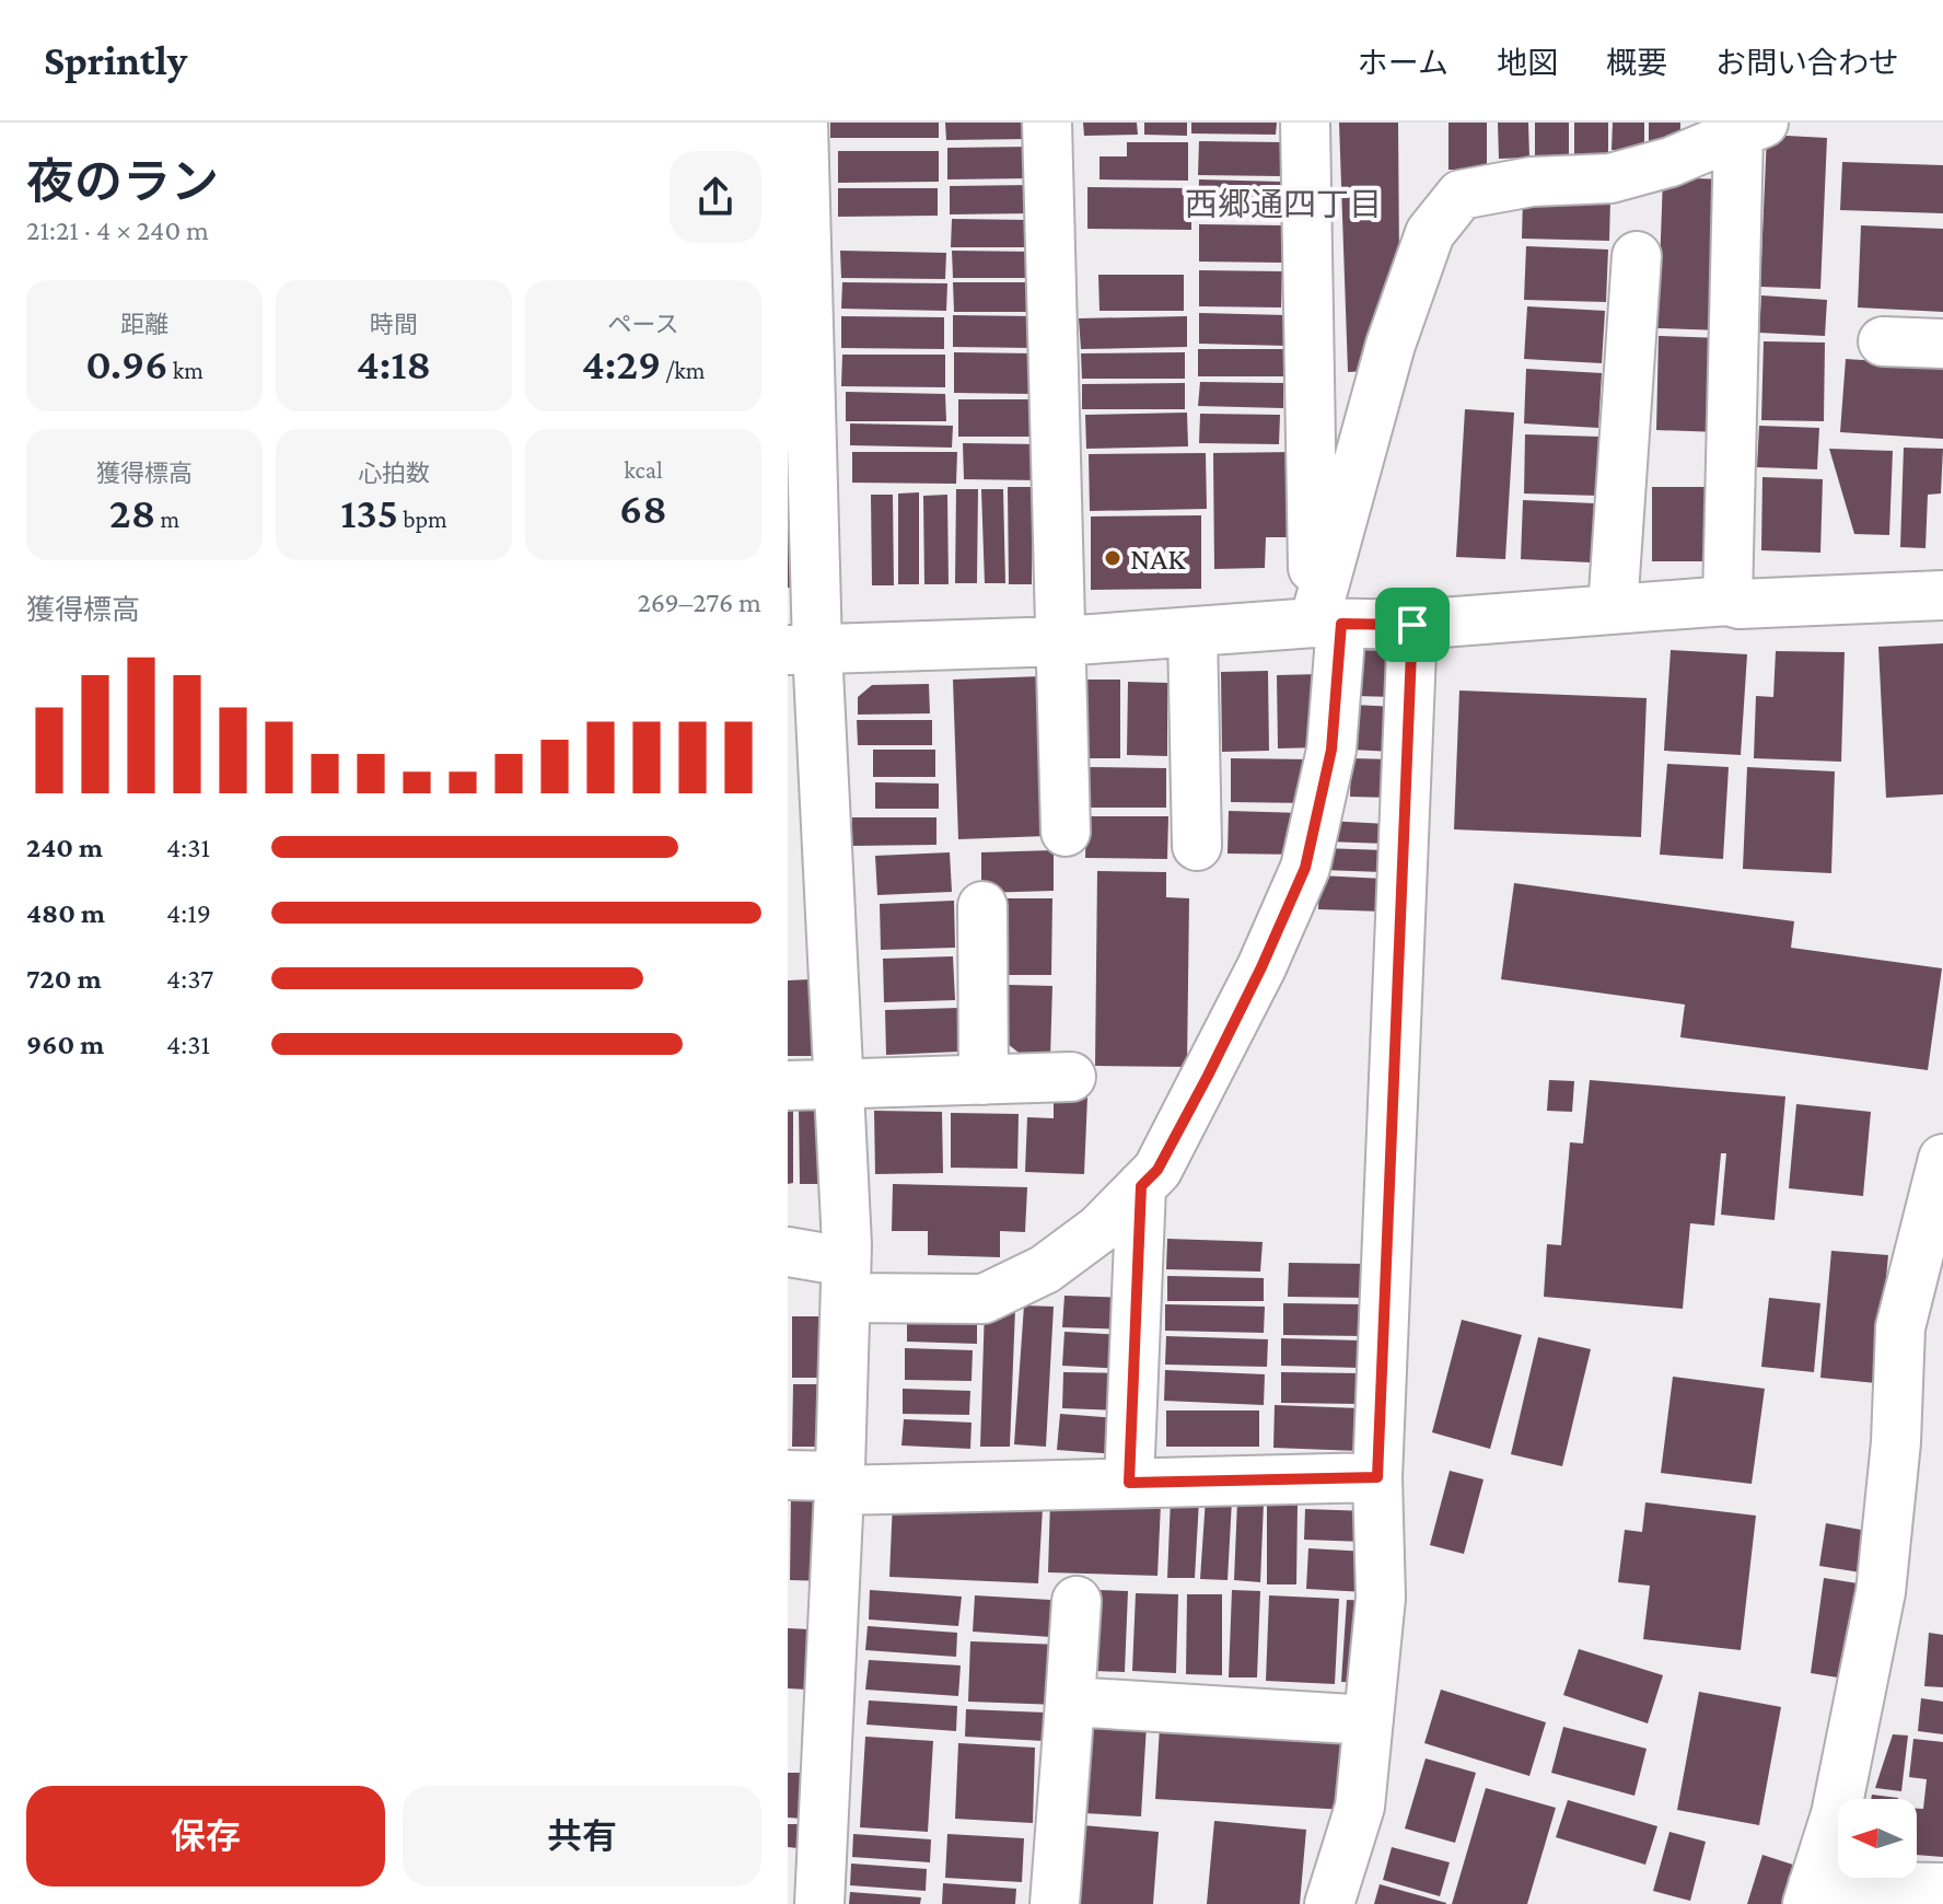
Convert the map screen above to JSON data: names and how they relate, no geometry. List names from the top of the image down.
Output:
{
  "districts": ["西郷通四丁目"],
  "places": ["NAK"],
  "north": "left",
  "page": {
    "header": "Sprintly",
    "nav": [
      "ホーム",
      "地図",
      "概要",
      "お問い合わせ"
    ],
    "heading": ["夜のラン", "21:21 · 4 × 240 m"],
    "stats": [
      ["距離", "0.96 km"],
      ["時間", "4:18"],
      ["ペース", "4:29 /km"],
      ["獲得標高", "28 m"],
      ["心拍数", "135 bpm"],
      ["kcal", "68"]
    ],
    "chart": ["獲得標高", "269–276 m"],
    "list": [
      {
        "name": "240 m",
        "note": "4:31"
      },
      {
        "name": "480 m",
        "note": "4:19"
      },
      {
        "name": "720 m",
        "note": "4:37"
      },
      {
        "name": "960 m",
        "note": "4:31"
      }
    ],
    "buttons": ["保存", "共有"]
  }
}
